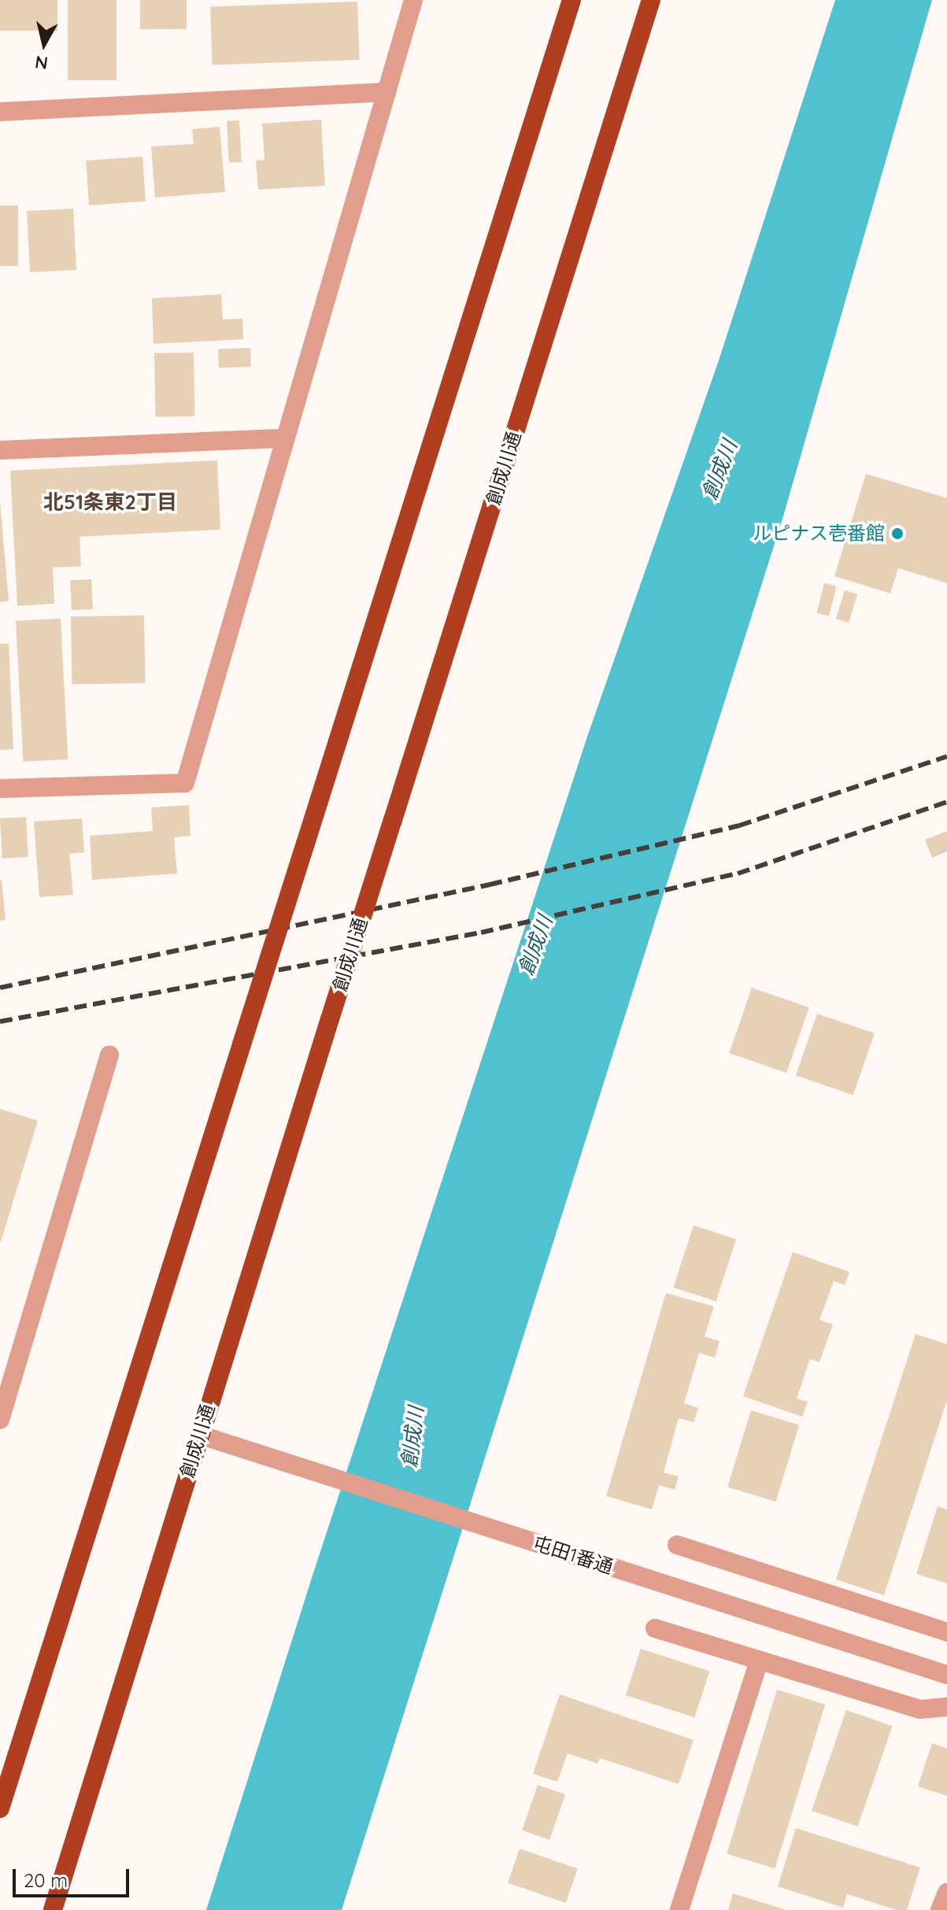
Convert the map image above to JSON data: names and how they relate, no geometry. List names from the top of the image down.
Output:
{
  "streets": {
    "highway": ["創成川通"],
    "street": ["屯田1番通"]
  },
  "crossings": [
    ["創成川通", "屯田1番通"]
  ],
  "districts": ["北51条東2丁目"],
  "water": ["創成川"],
  "places": ["ルピナス壱番館"],
  "scale_bar": "20 m",
  "north": "bottom"
}
